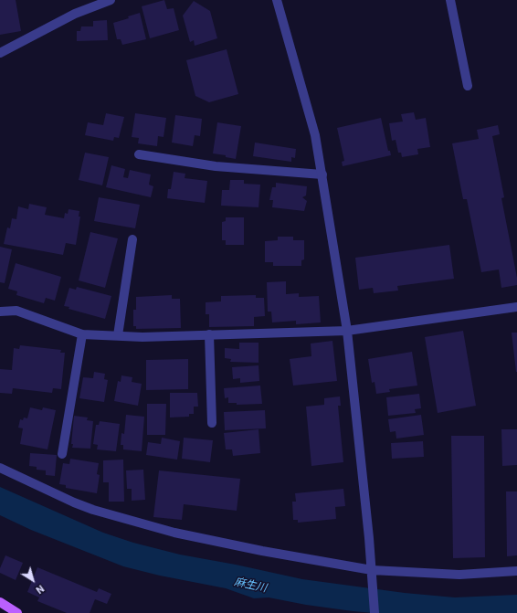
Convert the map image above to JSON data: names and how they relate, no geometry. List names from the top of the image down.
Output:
{
  "water": ["麻生川"],
  "north": "bottom right"
}
